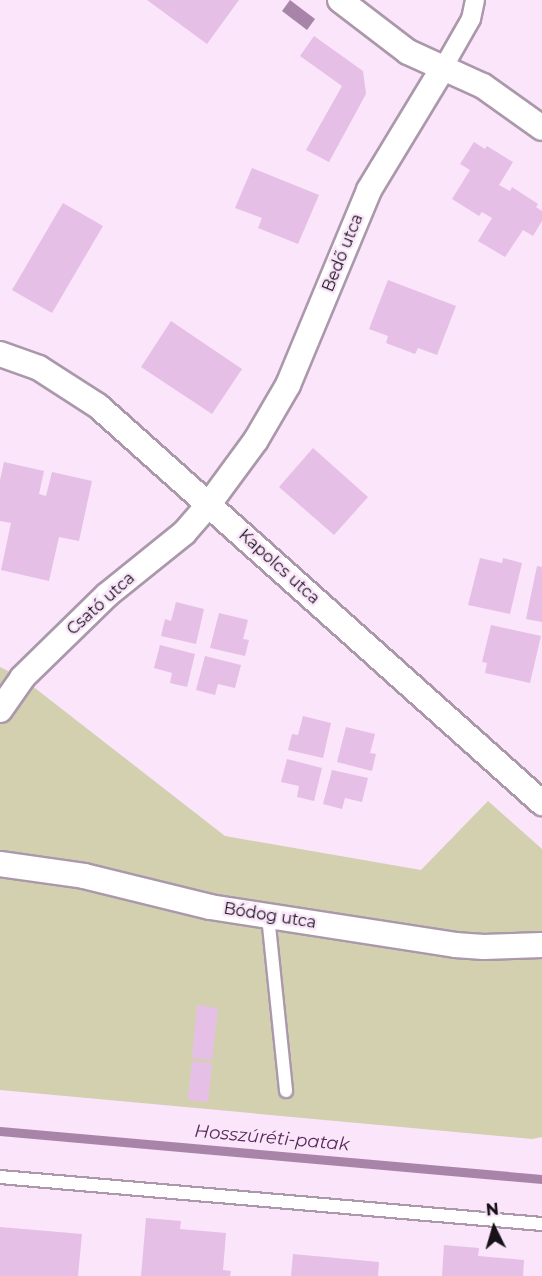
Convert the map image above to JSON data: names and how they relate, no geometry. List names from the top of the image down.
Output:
{
  "streets": {
    "street": [
      "Bedő utca",
      "Kapolcs utca",
      "Csató utca",
      "Bódog utca"
    ]
  },
  "crossings": [
    ["Bedő utca", "Kapolcs utca"],
    ["Bedő utca", "Csató utca"],
    ["Kapolcs utca", "Csató utca"]
  ],
  "water": ["Hosszúréti-patak"],
  "north": "top"
}
